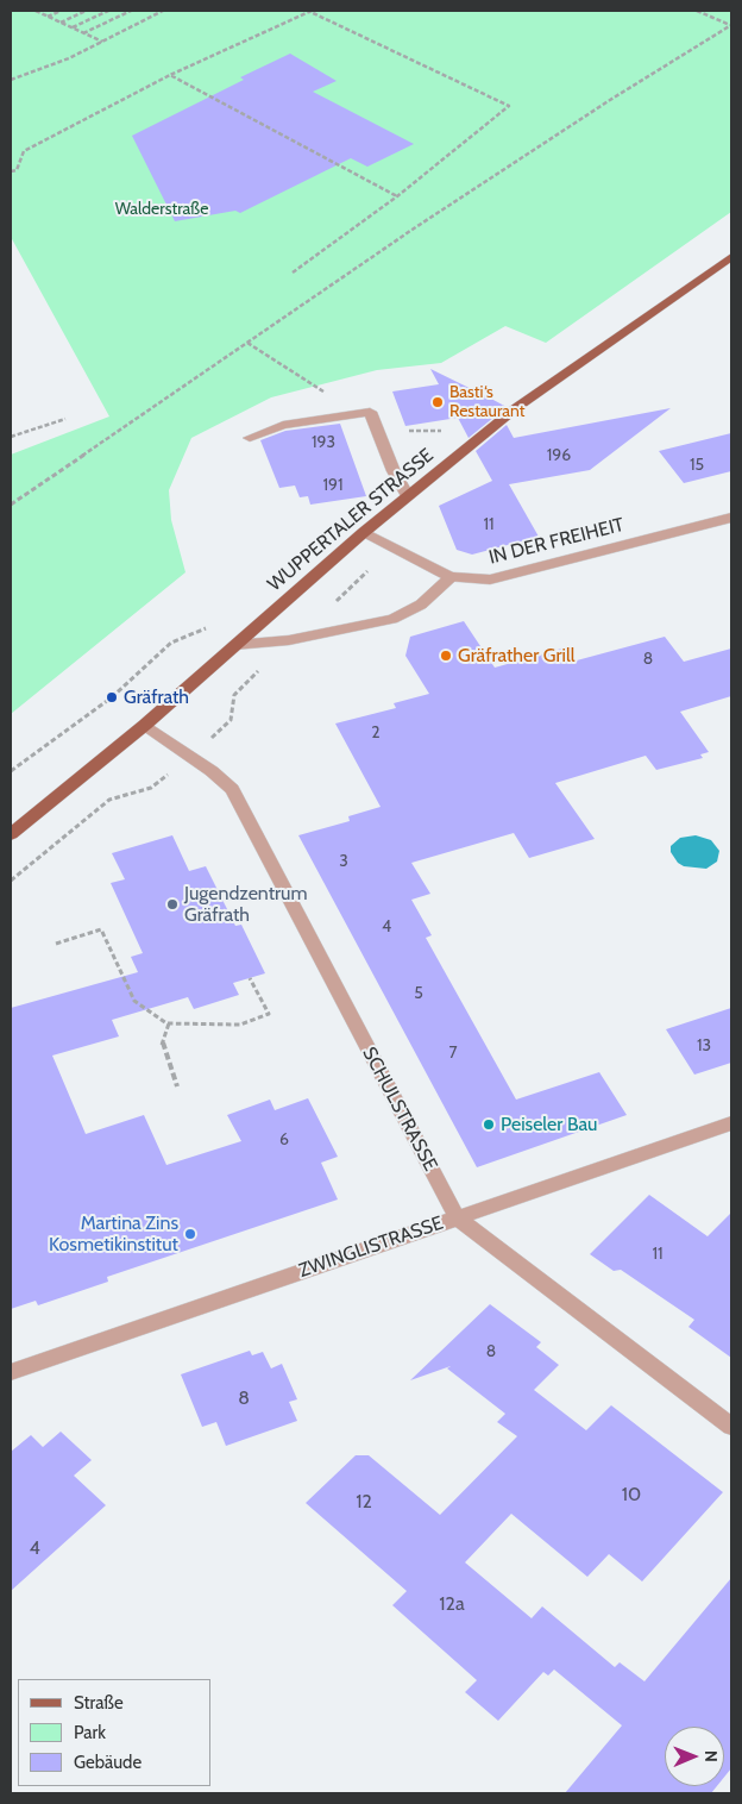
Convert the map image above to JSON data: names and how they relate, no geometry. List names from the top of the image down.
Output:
{
  "streets": {
    "main road": ["WUPPERTALER STRASSE"],
    "street": ["IN DER FREIHEIT", "SCHULSTRASSE", "ZWINGLISTRASSE"]
  },
  "crossings": [
    ["WUPPERTALER STRASSE", "IN DER FREIHEIT"],
    ["WUPPERTALER STRASSE", "SCHULSTRASSE"],
    ["SCHULSTRASSE", "ZWINGLISTRASSE"]
  ],
  "parks": ["Walderstraße"],
  "places": [
    "Basti‘s Restaurant",
    "Gräfrather Grill",
    "Gräfrath",
    "Jugendzentrum Gräfrath",
    "Peiseler Bau",
    "Martina Zins Kosmetikinstitut"
  ],
  "house_numbers": [
    "193",
    "196",
    "15",
    "191",
    "11",
    "8",
    "2",
    "3",
    "4",
    "5",
    "13",
    "7",
    "6",
    "11",
    "8",
    "8",
    "10",
    "12",
    "4",
    "12a"
  ],
  "legend": ["Straße", "Park", "Gebäude"],
  "north": "right"
}
